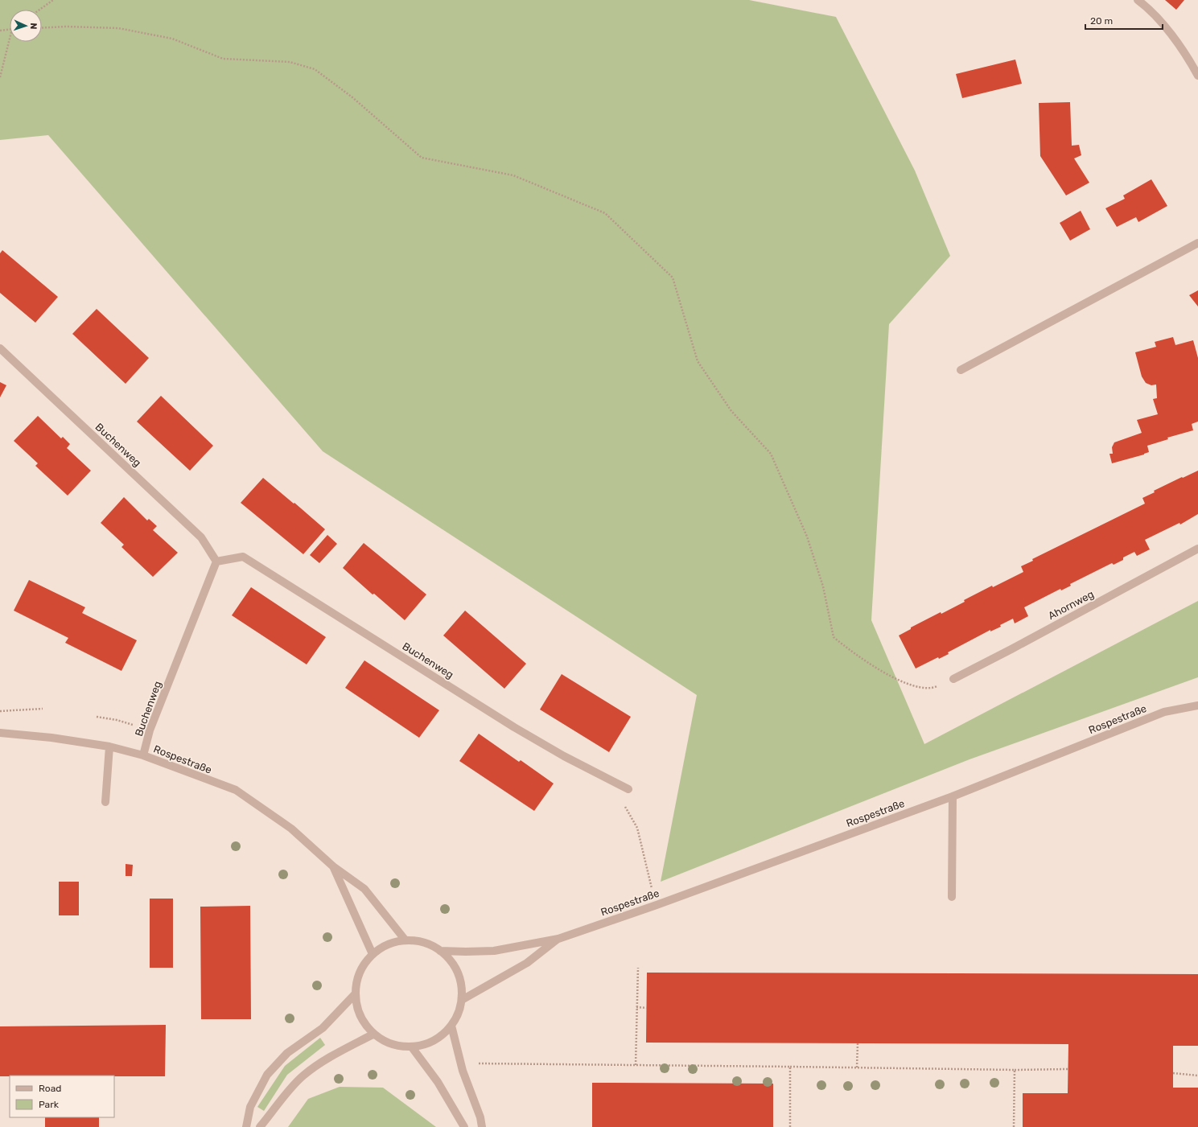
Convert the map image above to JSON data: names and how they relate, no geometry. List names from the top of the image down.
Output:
{
  "streets": {
    "street": ["Buchenweg", "Ahornweg", "Rospestraße"]
  },
  "crossings": [
    ["Buchenweg", "Rospestraße"]
  ],
  "legend": ["Road", "Park"],
  "scale_bar": "20 m",
  "north": "right"
}
